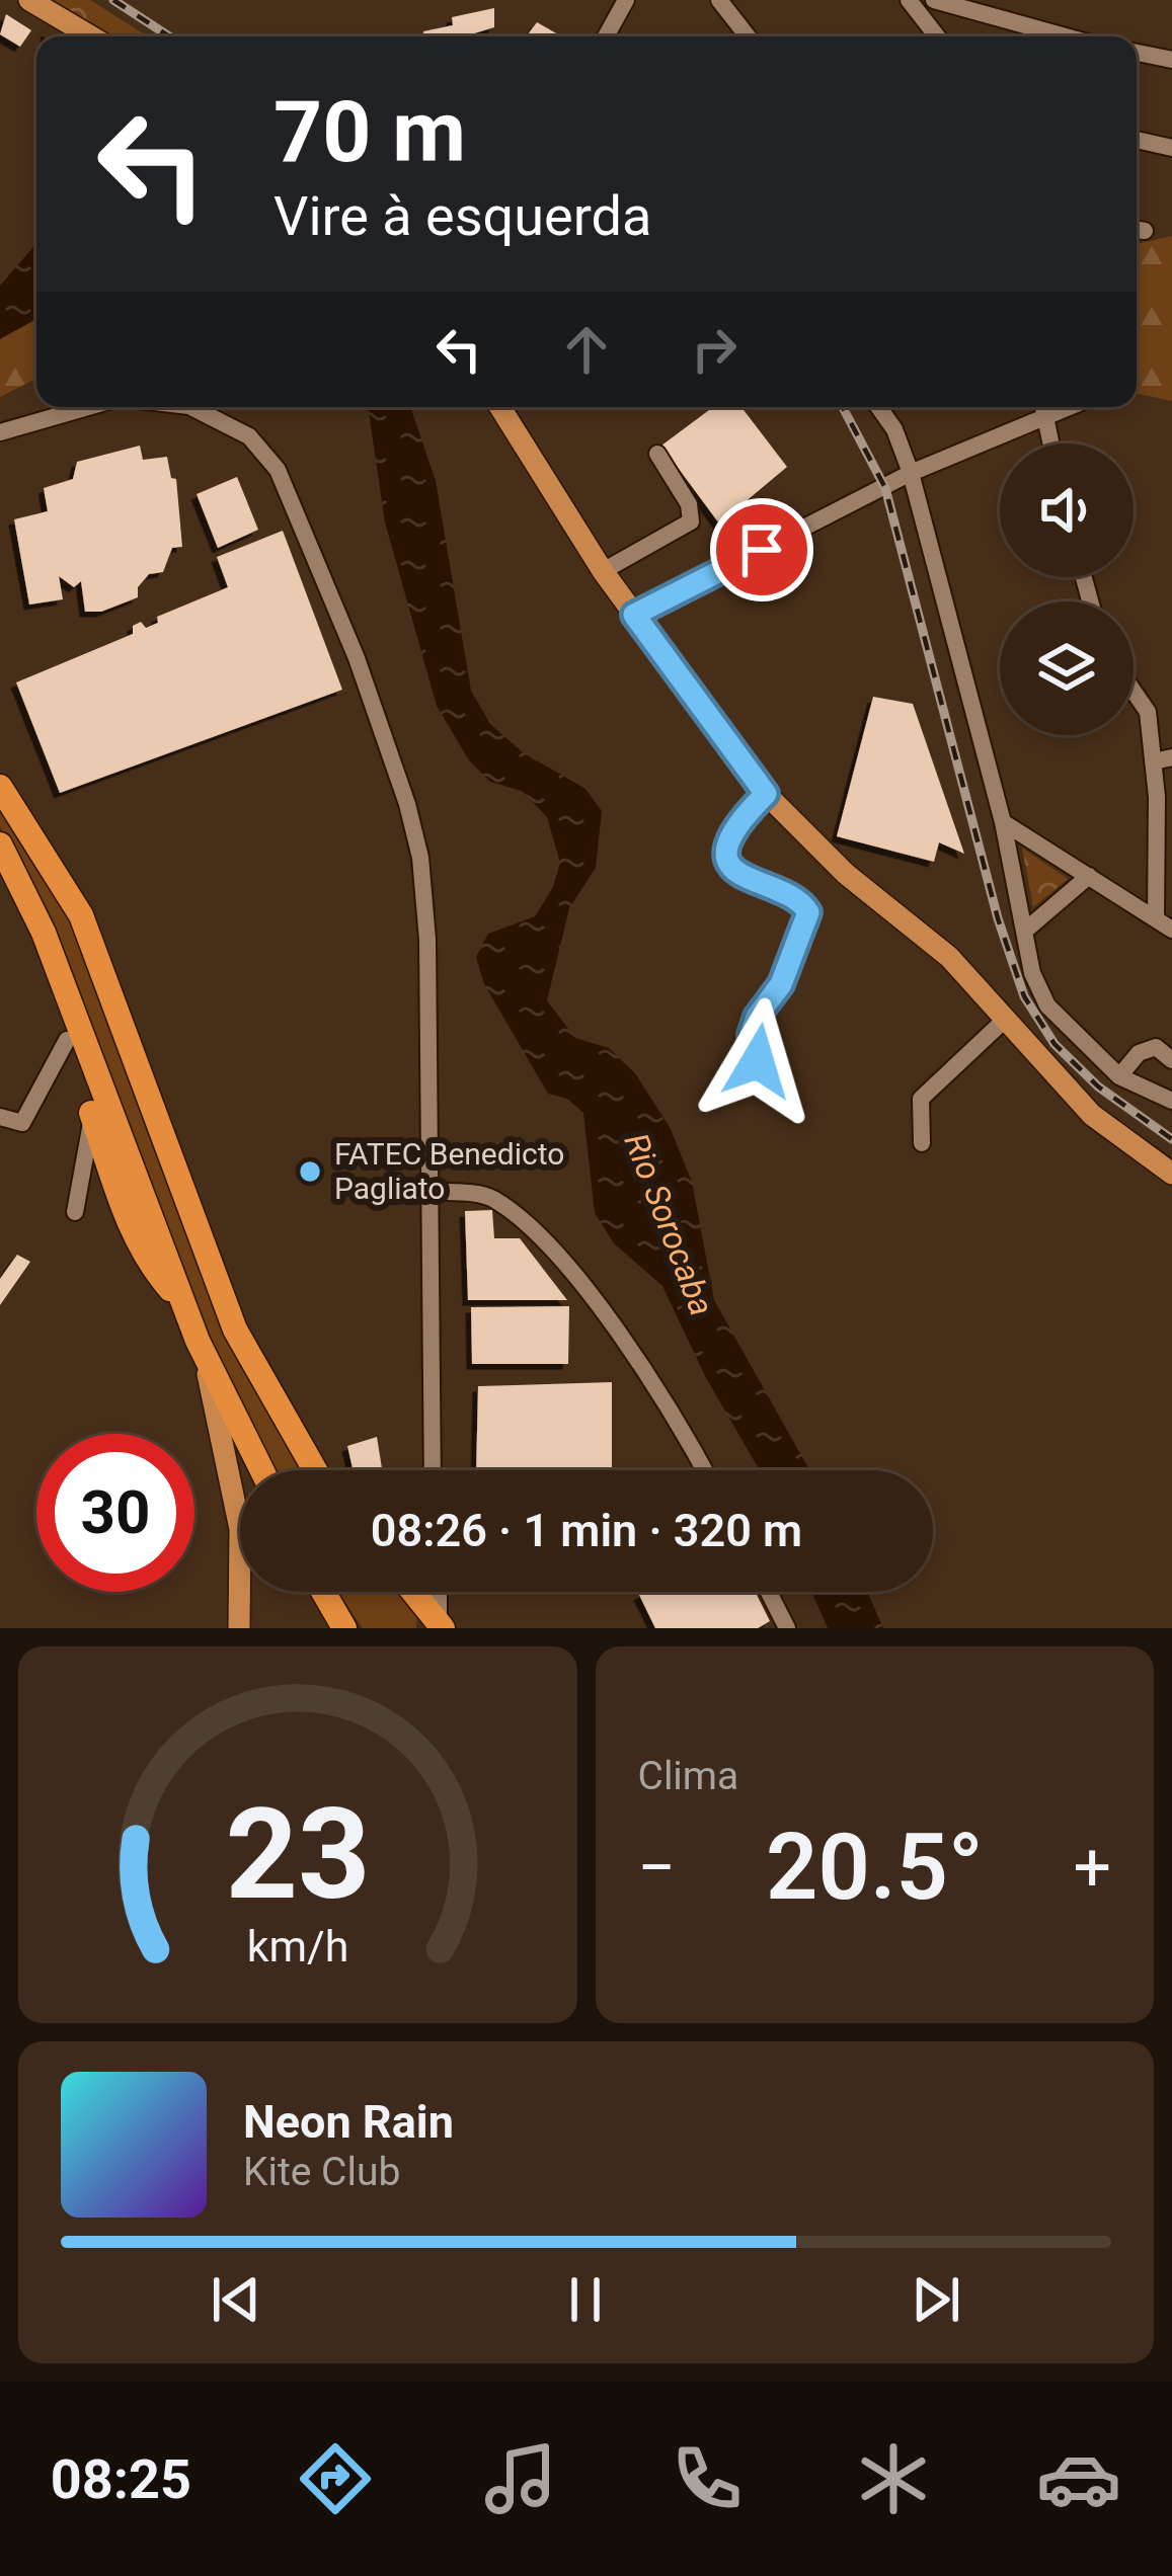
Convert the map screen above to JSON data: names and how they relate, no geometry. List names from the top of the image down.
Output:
{
  "water": ["Rio Sorocaba"],
  "places": ["FATEC Benedicto Pagliato"],
  "page": {
    "turn": ["70 m", "Vire à esquerda"],
    "limit": "30",
    "trip": "08:26 · 1 min · 320 m",
    "tile": "Clima",
    "heat": ["−", "20.5°", "+"],
    "song": ["Neon Rain", "Kite Club"],
    "tabs": "08:25",
    "gauge": ["23", "km/h"]
  }
}
